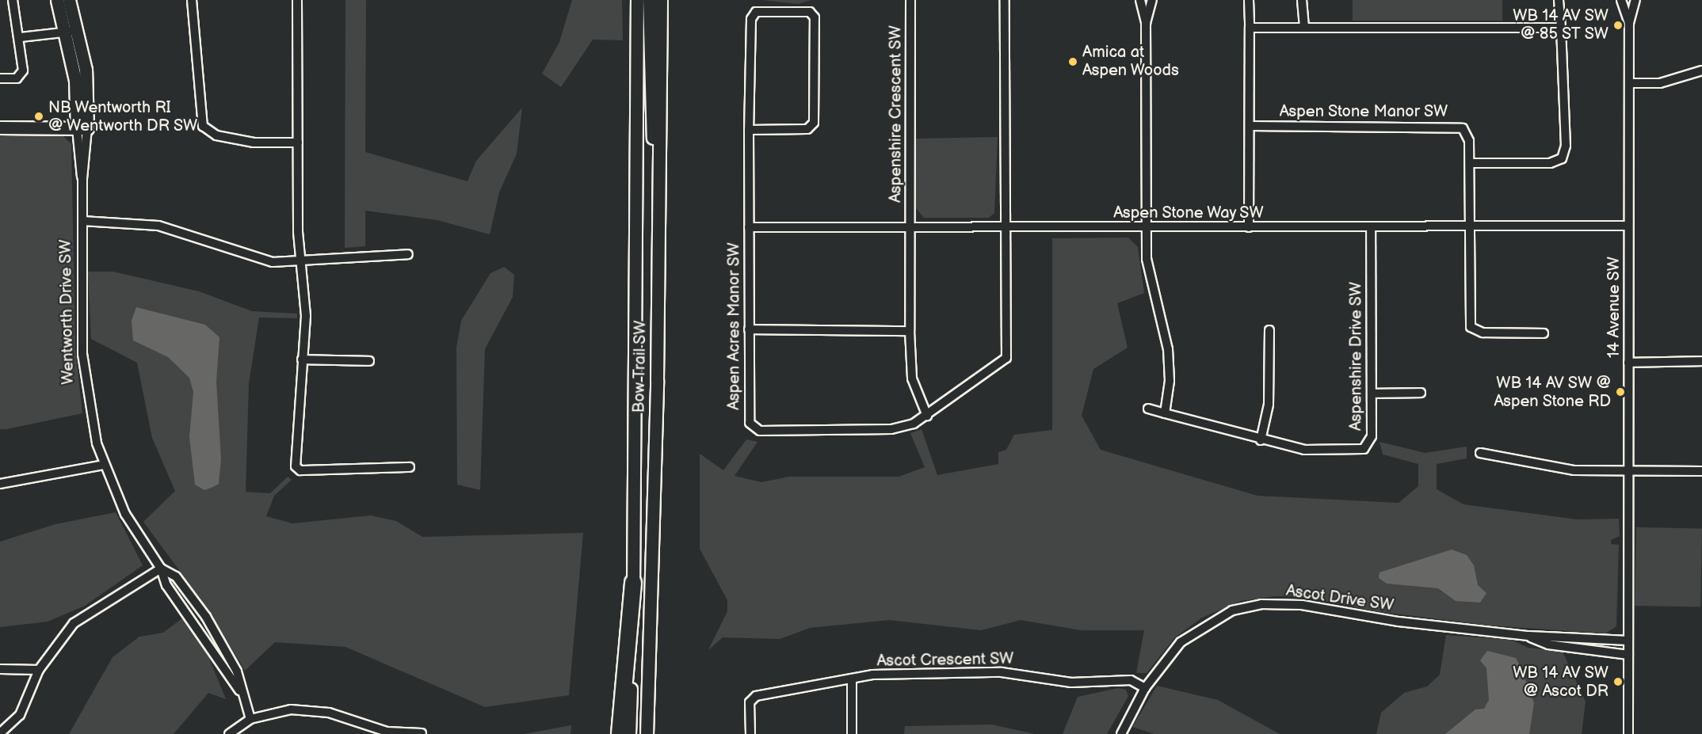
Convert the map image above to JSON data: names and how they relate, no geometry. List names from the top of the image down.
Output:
{
  "streets": {
    "main road": ["Wentworth Drive SW", "Bow Trail SW"],
    "street": [
      "Aspen Stone Manor SW",
      "Aspenshire Crescent SW",
      "Aspen Stone Way SW",
      "14 Avenue SW",
      "Aspen Acres Manor SW",
      "Aspenshire Drive SW",
      "Ascot Drive SW",
      "Ascot Crescent SW"
    ]
  },
  "crossings": [
    ["Aspen Stone Manor SW", "Aspen Stone Way SW"],
    ["Aspenshire Crescent SW", "Aspen Stone Way SW"],
    ["Aspenshire Crescent SW", "Aspen Acres Manor SW"],
    ["Aspen Stone Way SW", "14 Avenue SW"],
    ["Aspen Stone Way SW", "Aspen Acres Manor SW"],
    ["Aspen Stone Way SW", "Aspenshire Drive SW"],
    ["14 Avenue SW", "Ascot Drive SW"],
    ["Ascot Drive SW", "Ascot Crescent SW"]
  ],
  "places": [
    "WB 14 AV SW @ 85 ST SW",
    "Amica at Aspen Woods",
    "NB Wentworth RI @ Wentworth DR SW",
    "WB 14 AV SW @ Aspen Stone RD",
    "WB 14 AV SW @ Ascot DR"
  ]
}
